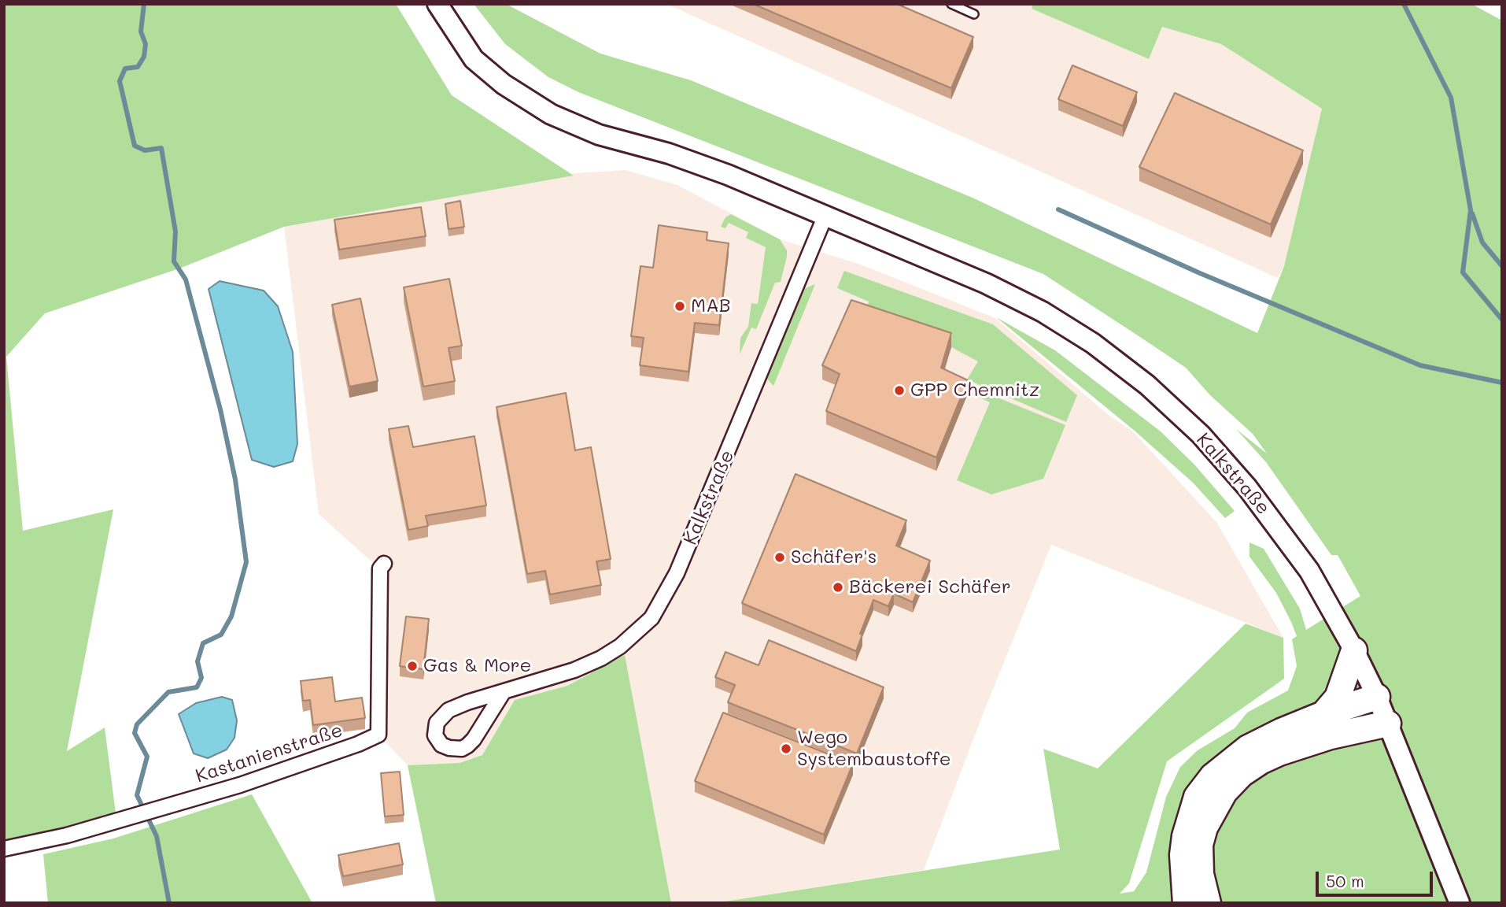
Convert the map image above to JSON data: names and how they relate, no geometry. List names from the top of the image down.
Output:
{
  "streets": {
    "main road": ["Kalkstraße"],
    "street": ["Kastanienstraße"]
  },
  "places": [
    "MAB",
    "GPP Chemnitz",
    "Schäfer's",
    "Bäckerei Schäfer",
    "Gas & More",
    "Wego Systembaustoffe"
  ],
  "scale_bar": "50 m"
}
